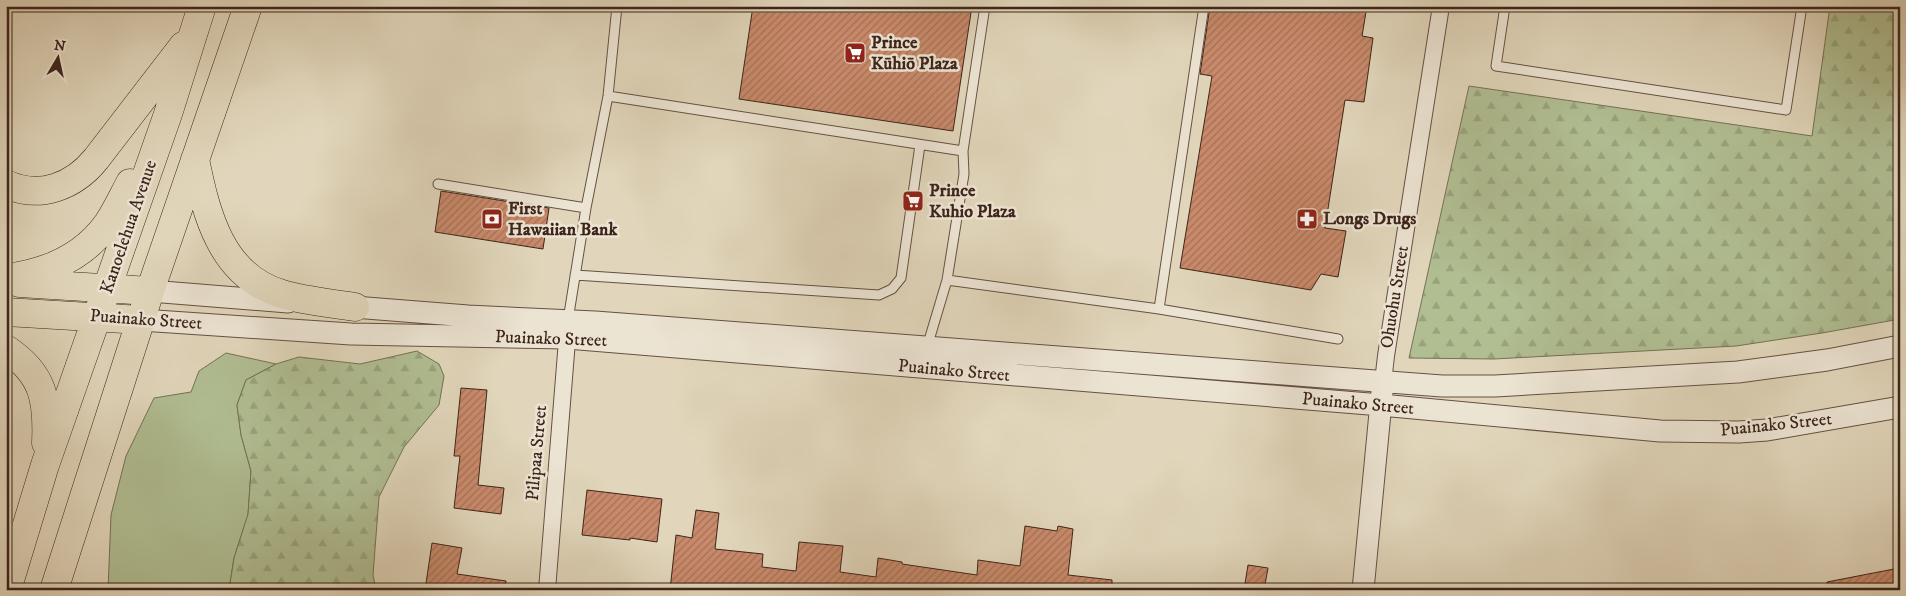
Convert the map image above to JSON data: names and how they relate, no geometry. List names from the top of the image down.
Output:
{
  "streets": {
    "highway": ["Kanoelehua Avenue", "Puainako Street"],
    "street": ["Ohuohu Street", "Pilipaa Street"]
  },
  "crossings": [
    ["Kanoelehua Avenue", "Puainako Street"],
    ["Ohuohu Street", "Puainako Street"],
    ["Puainako Street", "Pilipaa Street"]
  ],
  "places": {
    "supermarket": ["Prince Kūhiō Plaza", "Prince Kuhio Plaza"],
    "bank": ["First Hawaiian Bank"],
    "pharmacy": ["Longs Drugs"]
  },
  "north": "top"
}
